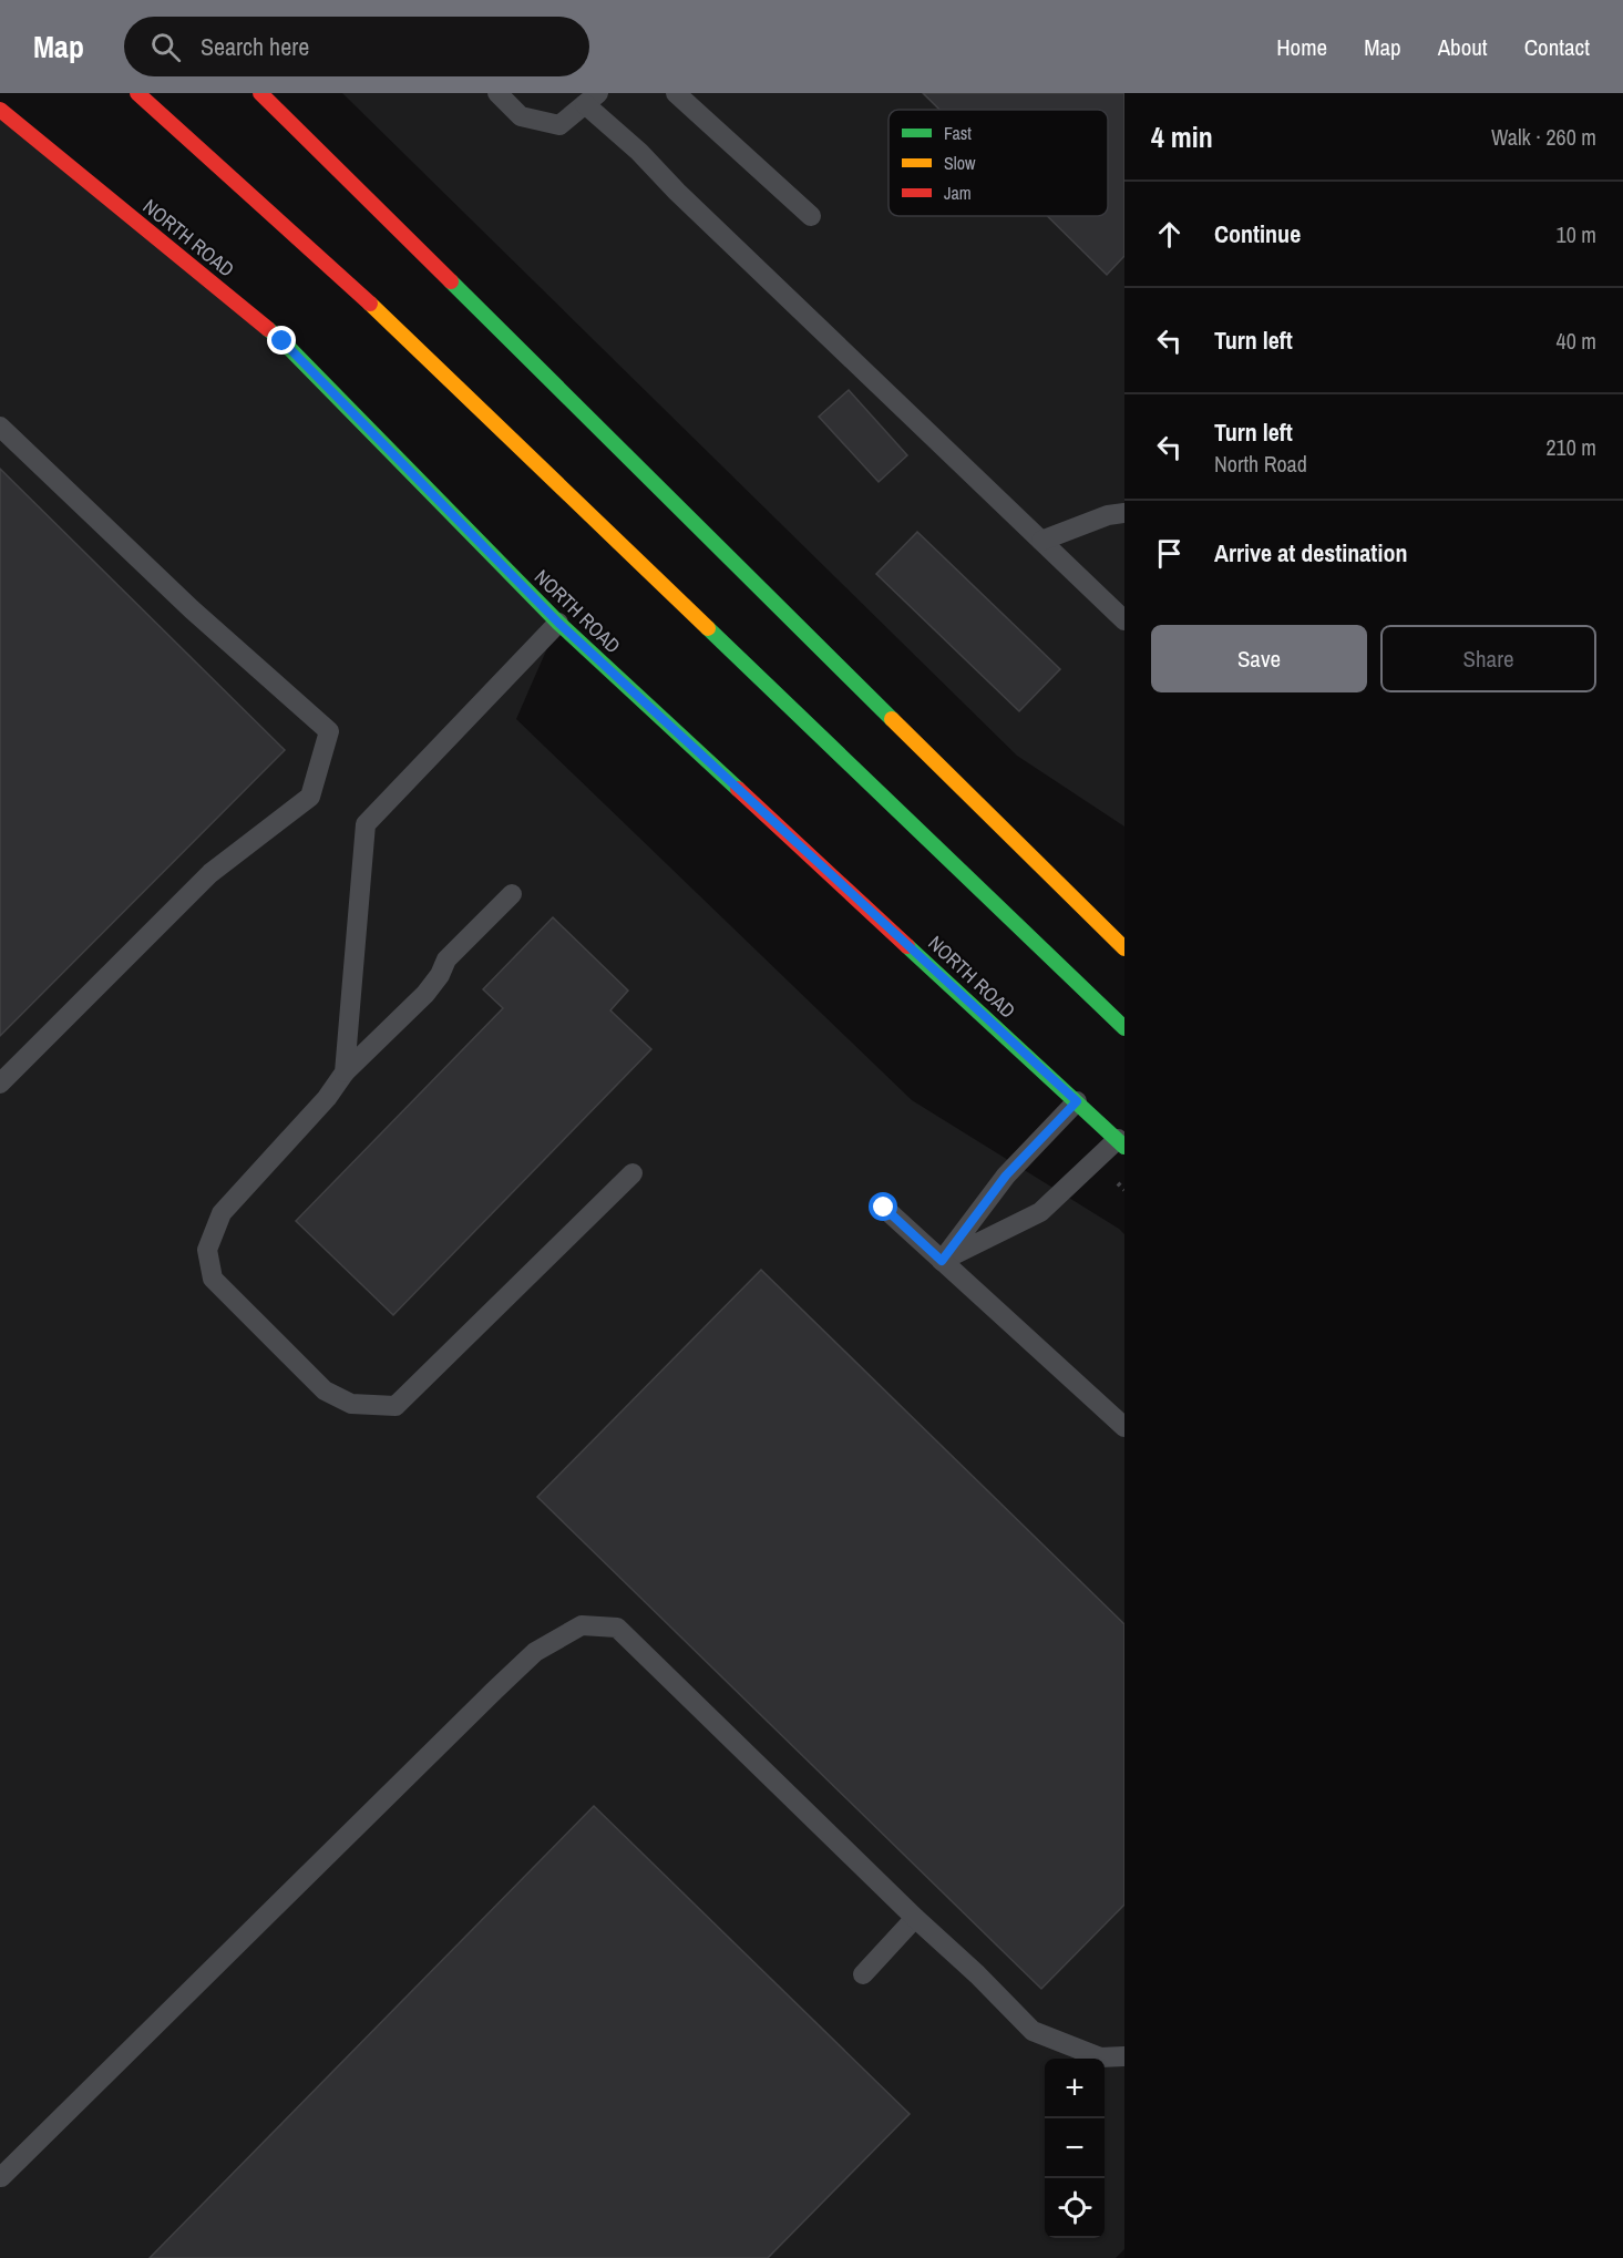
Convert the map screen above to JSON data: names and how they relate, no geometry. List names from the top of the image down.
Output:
{
  "streets": {
    "main road": ["NORTH ROAD"]
  },
  "legend": ["Fast", "Slow", "Jam"],
  "page": {
    "header": "Map",
    "search": "Search here",
    "nav": [
      "Home",
      "Map",
      "About",
      "Contact"
    ],
    "heading": ["4 min", "Walk · 260 m"],
    "list": [
      ["Continue", "10 m"],
      ["Turn left", "40 m"],
      ["Turn left", "North Road", "210 m"],
      "Arrive at destination"
    ],
    "buttons": ["Save", "Share"],
    "map_buttons": ["+", "−"]
  }
}
